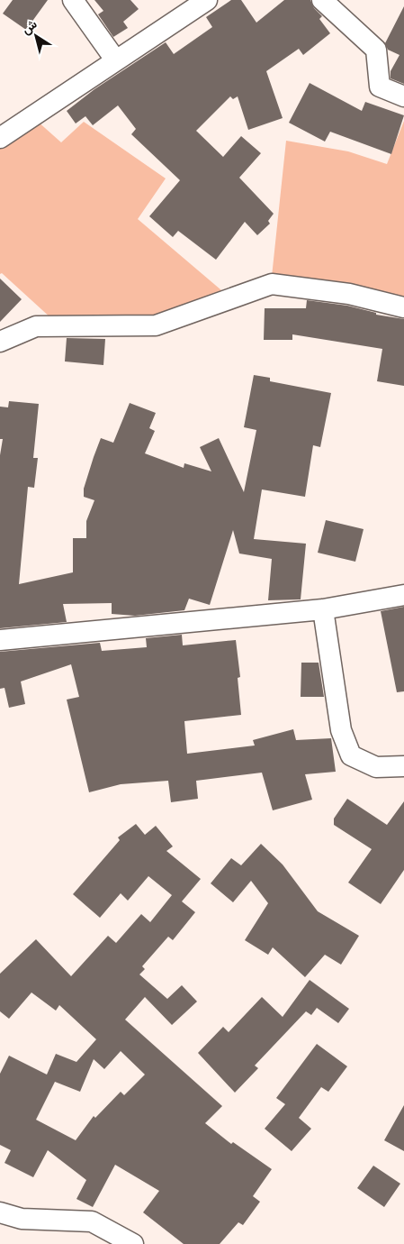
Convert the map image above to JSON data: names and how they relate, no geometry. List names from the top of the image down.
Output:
{
  "north": "top left"
}
